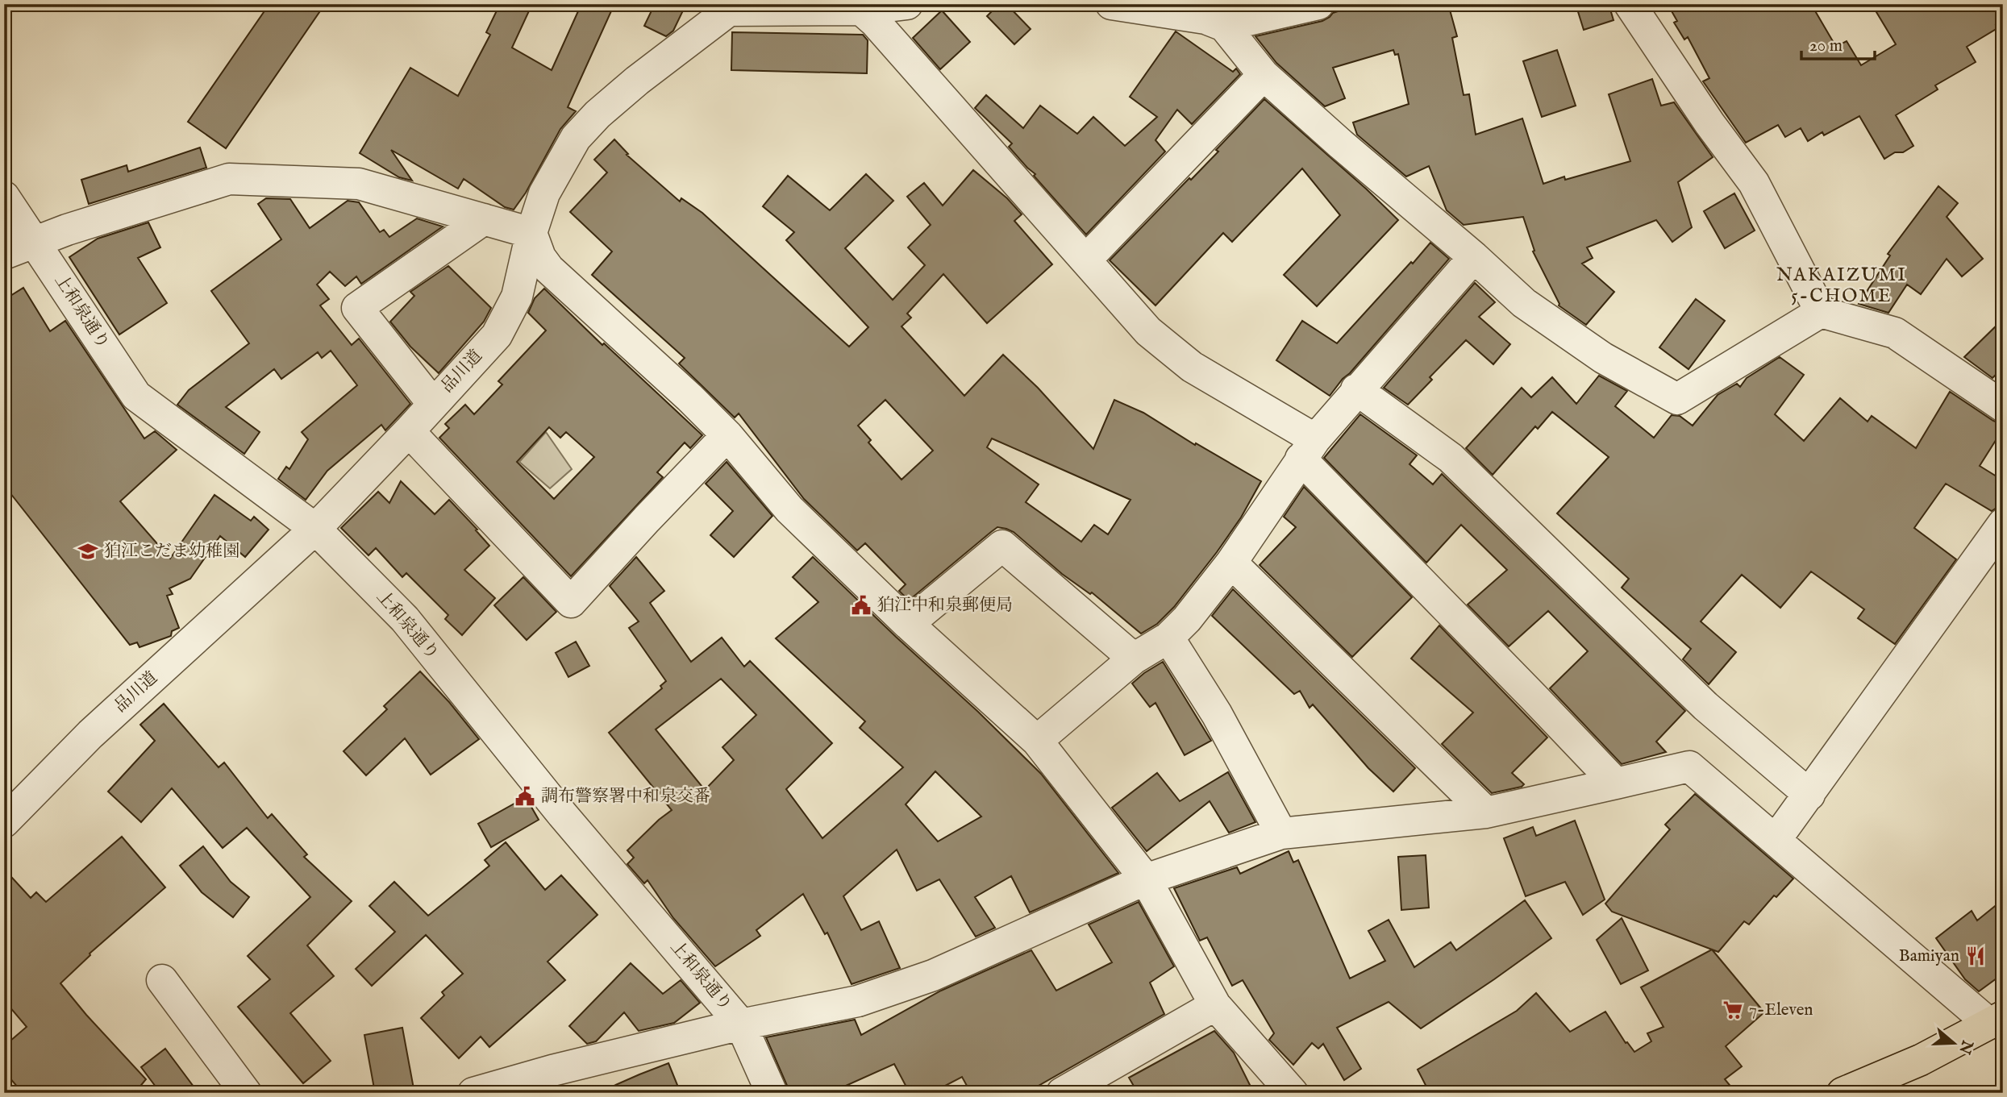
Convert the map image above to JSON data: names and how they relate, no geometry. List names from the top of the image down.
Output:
{
  "streets": {
    "street": ["上和泉通り", "品川道"]
  },
  "crossings": [
    ["上和泉通り", "品川道"]
  ],
  "districts": ["NAKAIZUMI 5-CHOME"],
  "places": {
    "school or university": ["狛江こだま幼稚園"],
    "public building": ["狛江中和泉郵便局", "調布警察署中和泉交番"],
    "restaurant": ["Bamiyan"],
    "supermarket": ["7-Eleven"]
  },
  "scale_bar": "20 m",
  "north": "right"
}
